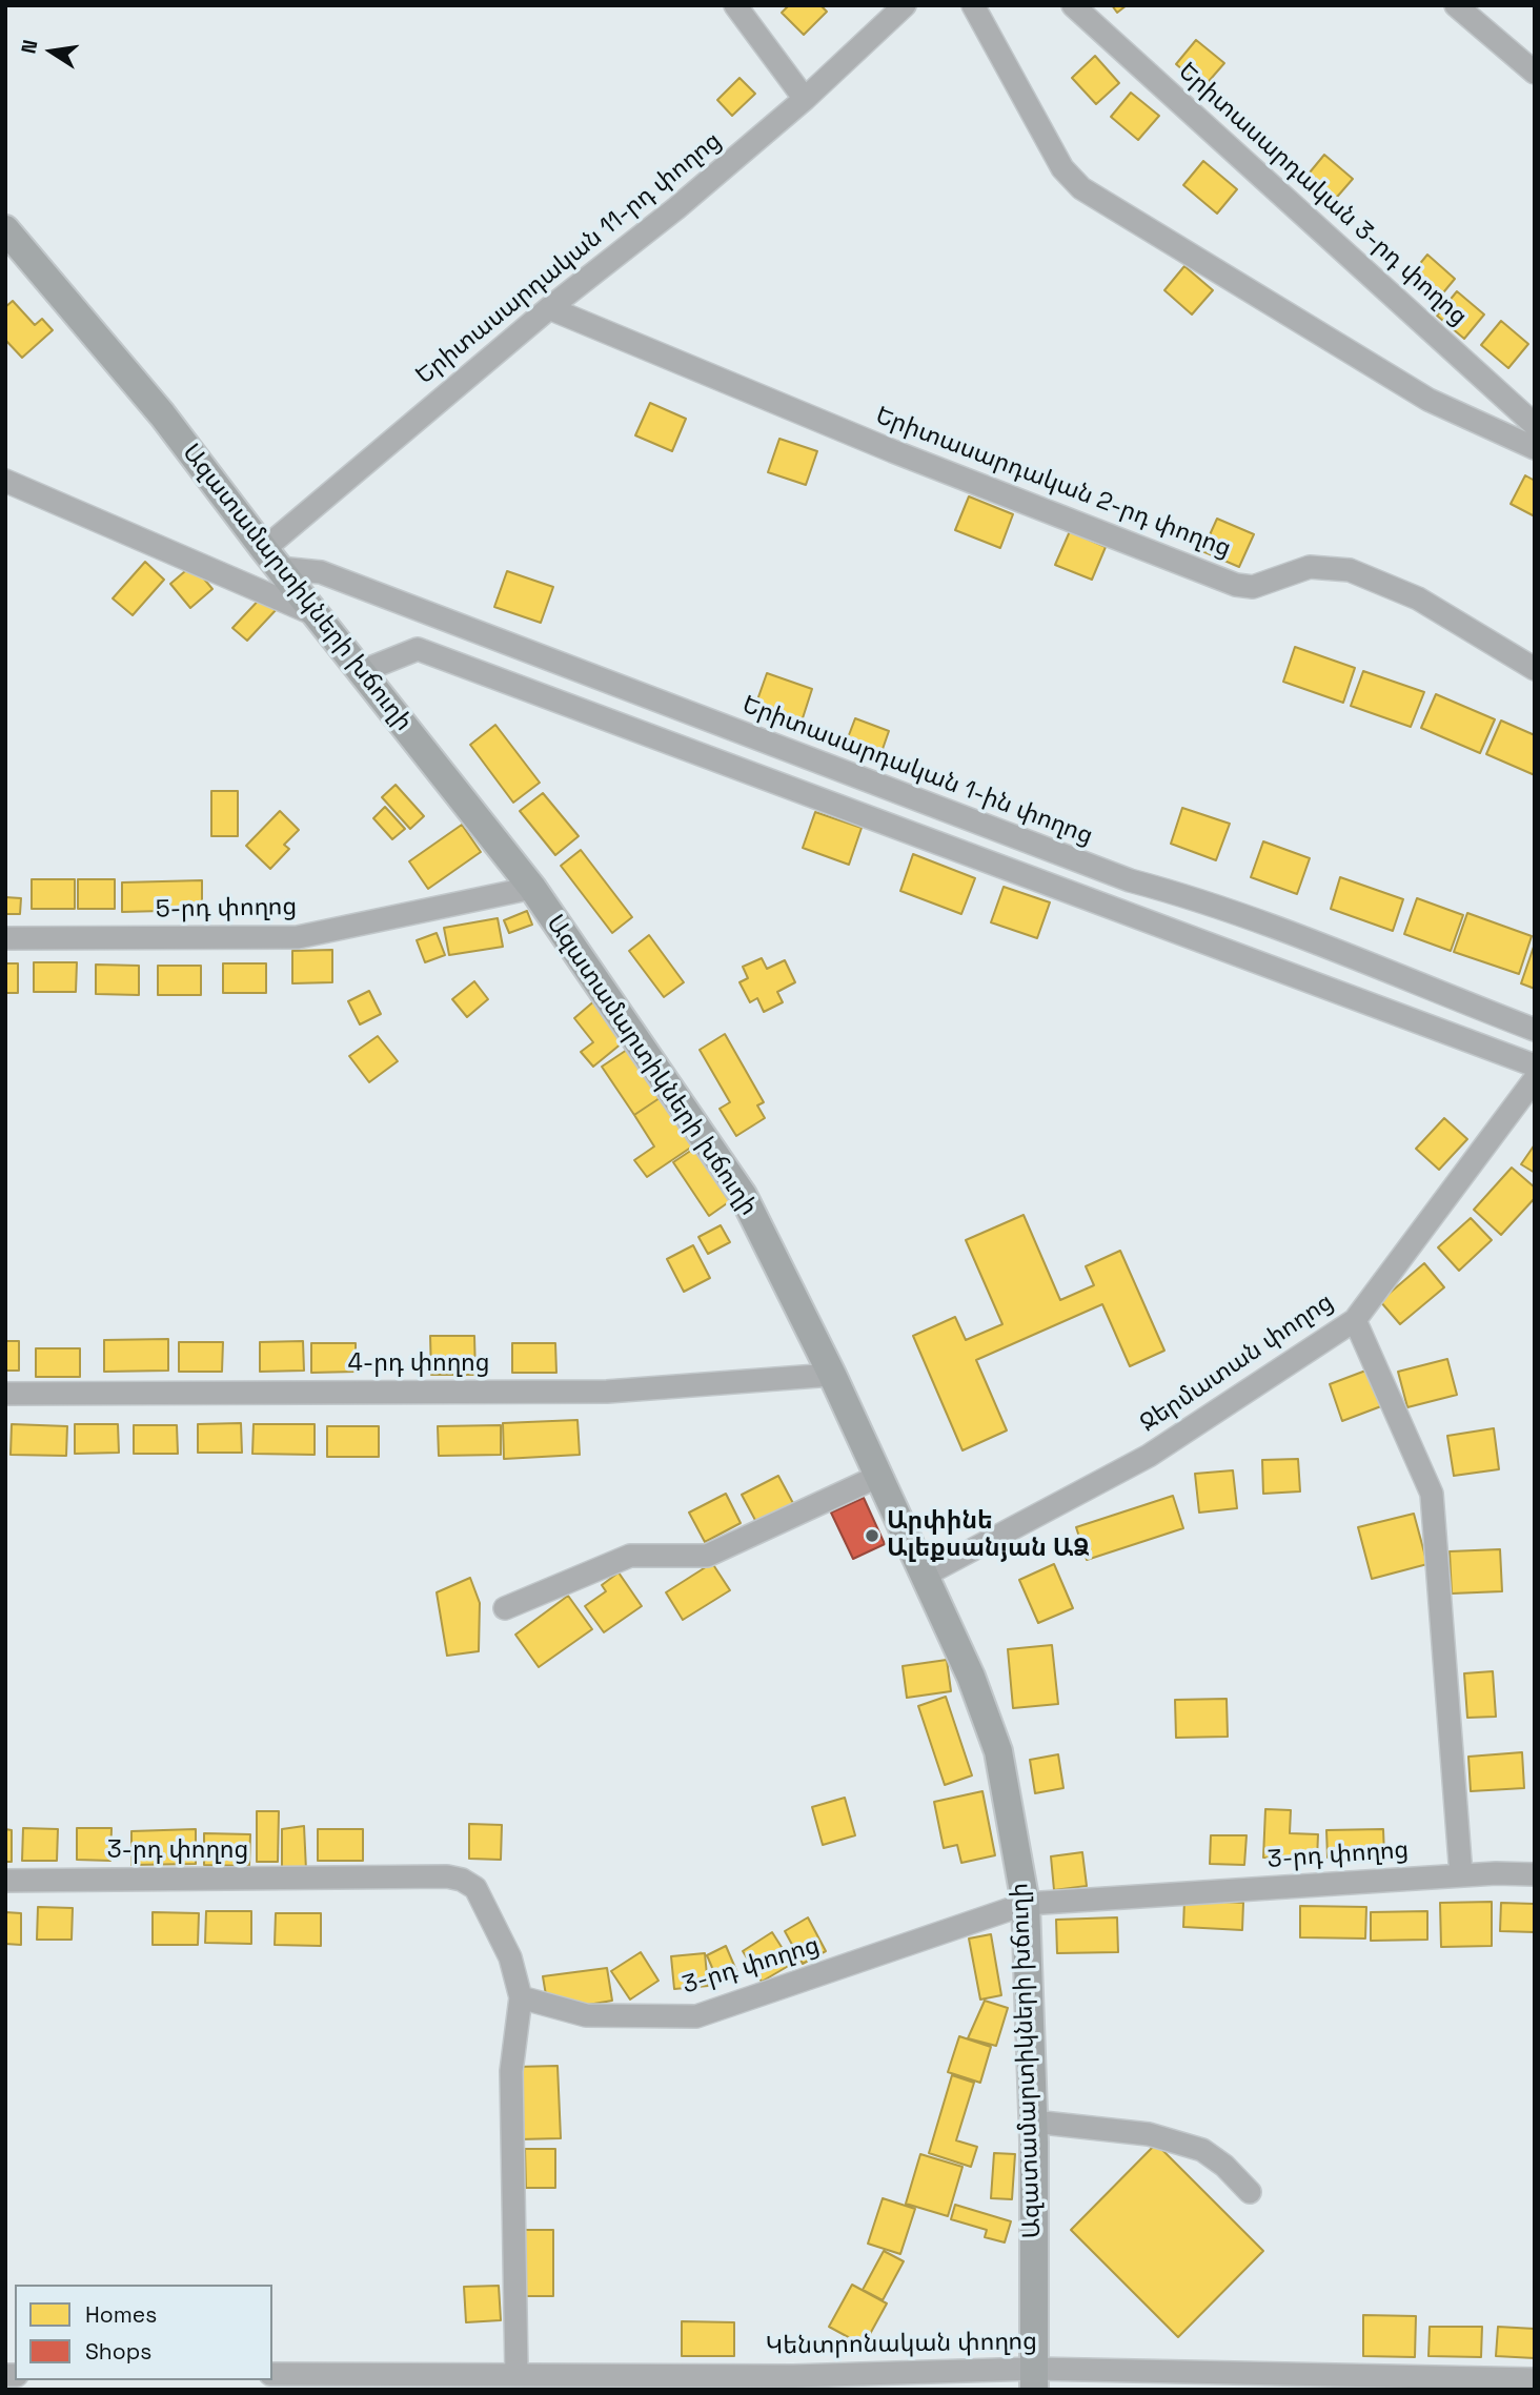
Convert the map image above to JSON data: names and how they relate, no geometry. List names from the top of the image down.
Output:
{
  "streets": {
    "main road": ["Ազատամարտիկների խճուղի"],
    "street": [
      "Երիտասարդական 3-րդ փողոց",
      "Երիտասարդական 11-րդ փողոց",
      "Երիտասարդական 2-րդ փողոց",
      "Երիտասարդական 1-ին փողոց",
      "5-րդ փողոց",
      "Ջերմատան փողոց",
      "4-րդ փողոց",
      "3-րդ փողոց",
      "Կենտրոնական փողոց"
    ]
  },
  "crossings": [
    ["Երիտասարդական 11-րդ փողոց", "Երիտասարդական 2-րդ փողոց"],
    ["Երիտասարդական 11-րդ փողոց", "Ազատամարտիկների խճուղի"],
    ["Երիտասարդական 11-րդ փողոց", "Երիտասարդական 1-ին փողոց"],
    ["Ազատամարտիկների խճուղի", "Երիտասարդական 1-ին փողոց"],
    ["Ազատամարտիկների խճուղի", "5-րդ փողոց"],
    ["Ազատամարտիկների խճուղի", "Ջերմատան փողոց"],
    ["Ազատամարտիկների խճուղի", "4-րդ փողոց"],
    ["Ազատամարտիկների խճուղի", "3-րդ փողոց"],
    ["Ազատամարտիկների խճուղի", "Կենտրոնական փողոց"]
  ],
  "places": ["Արփինե Ալեքսանյան ԱՁ"],
  "legend": ["Homes", "Shops"],
  "north": "left"
}
